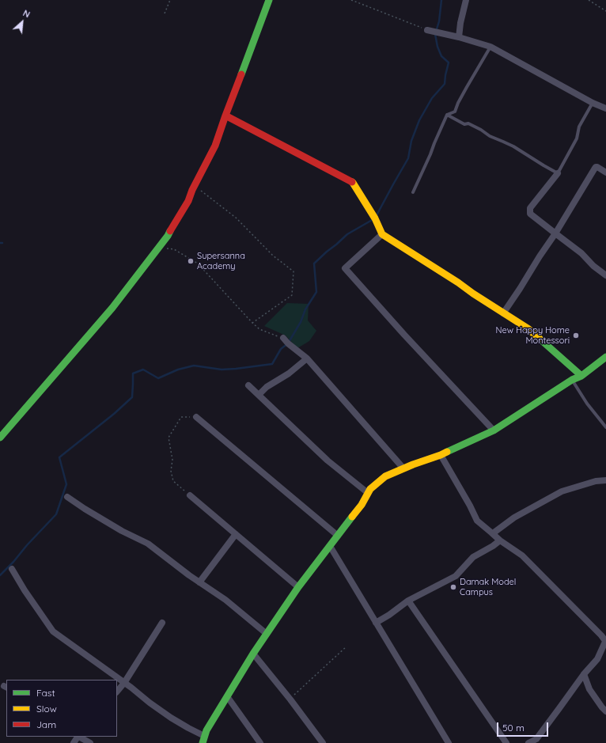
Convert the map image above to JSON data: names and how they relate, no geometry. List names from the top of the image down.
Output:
{
  "places": ["Supersanna Academy", "New Happy Home Montessori", "Damak Model Campus"],
  "legend": ["Fast", "Slow", "Jam"],
  "scale_bar": "50 m",
  "north": "top right"
}
